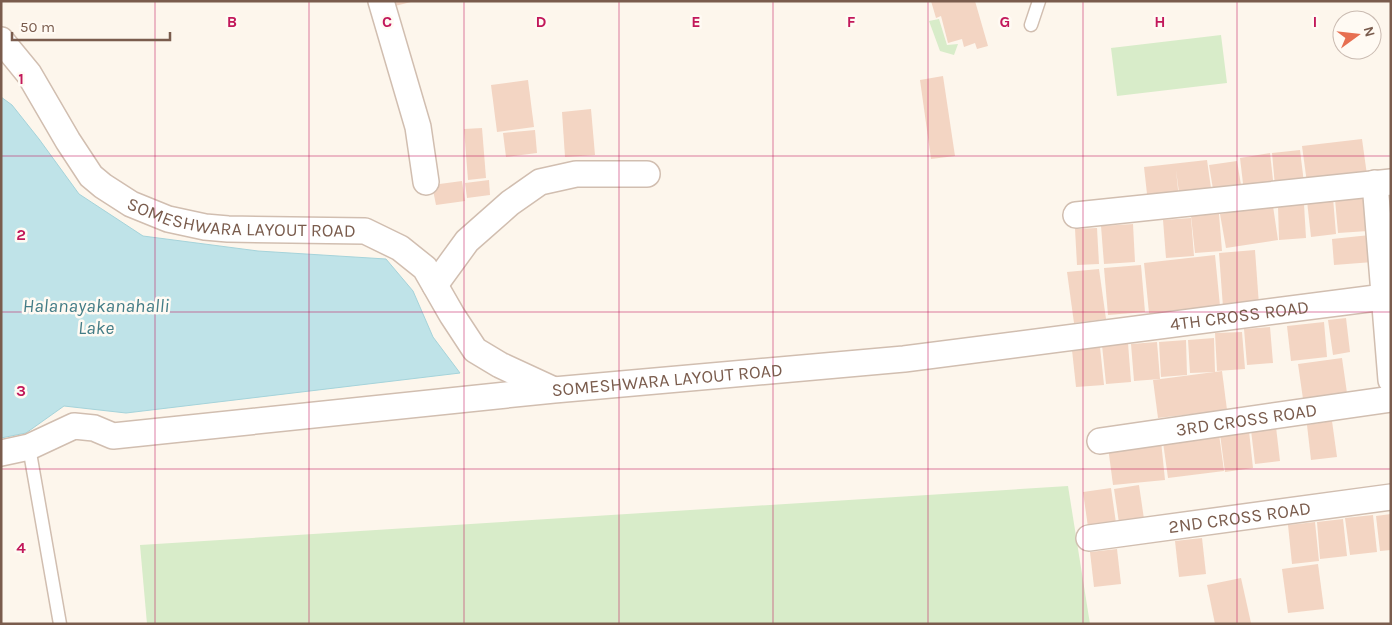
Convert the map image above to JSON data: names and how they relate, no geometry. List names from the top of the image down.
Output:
{
  "streets": {
    "street": [
      "SOMESHWARA LAYOUT ROAD",
      "4TH CROSS ROAD",
      "3RD CROSS ROAD",
      "2ND CROSS ROAD"
    ]
  },
  "crossings": [
    ["SOMESHWARA LAYOUT ROAD", "4TH CROSS ROAD"]
  ],
  "water": ["Halanayakanahalli Lake"],
  "scale_bar": "50 m",
  "north": "right",
  "grid": {
    "columns": [
      "B",
      "C",
      "D",
      "E",
      "F",
      "G",
      "H",
      "I"
    ],
    "rows": [
      "1",
      "2",
      "3",
      "4"
    ]
  }
}
